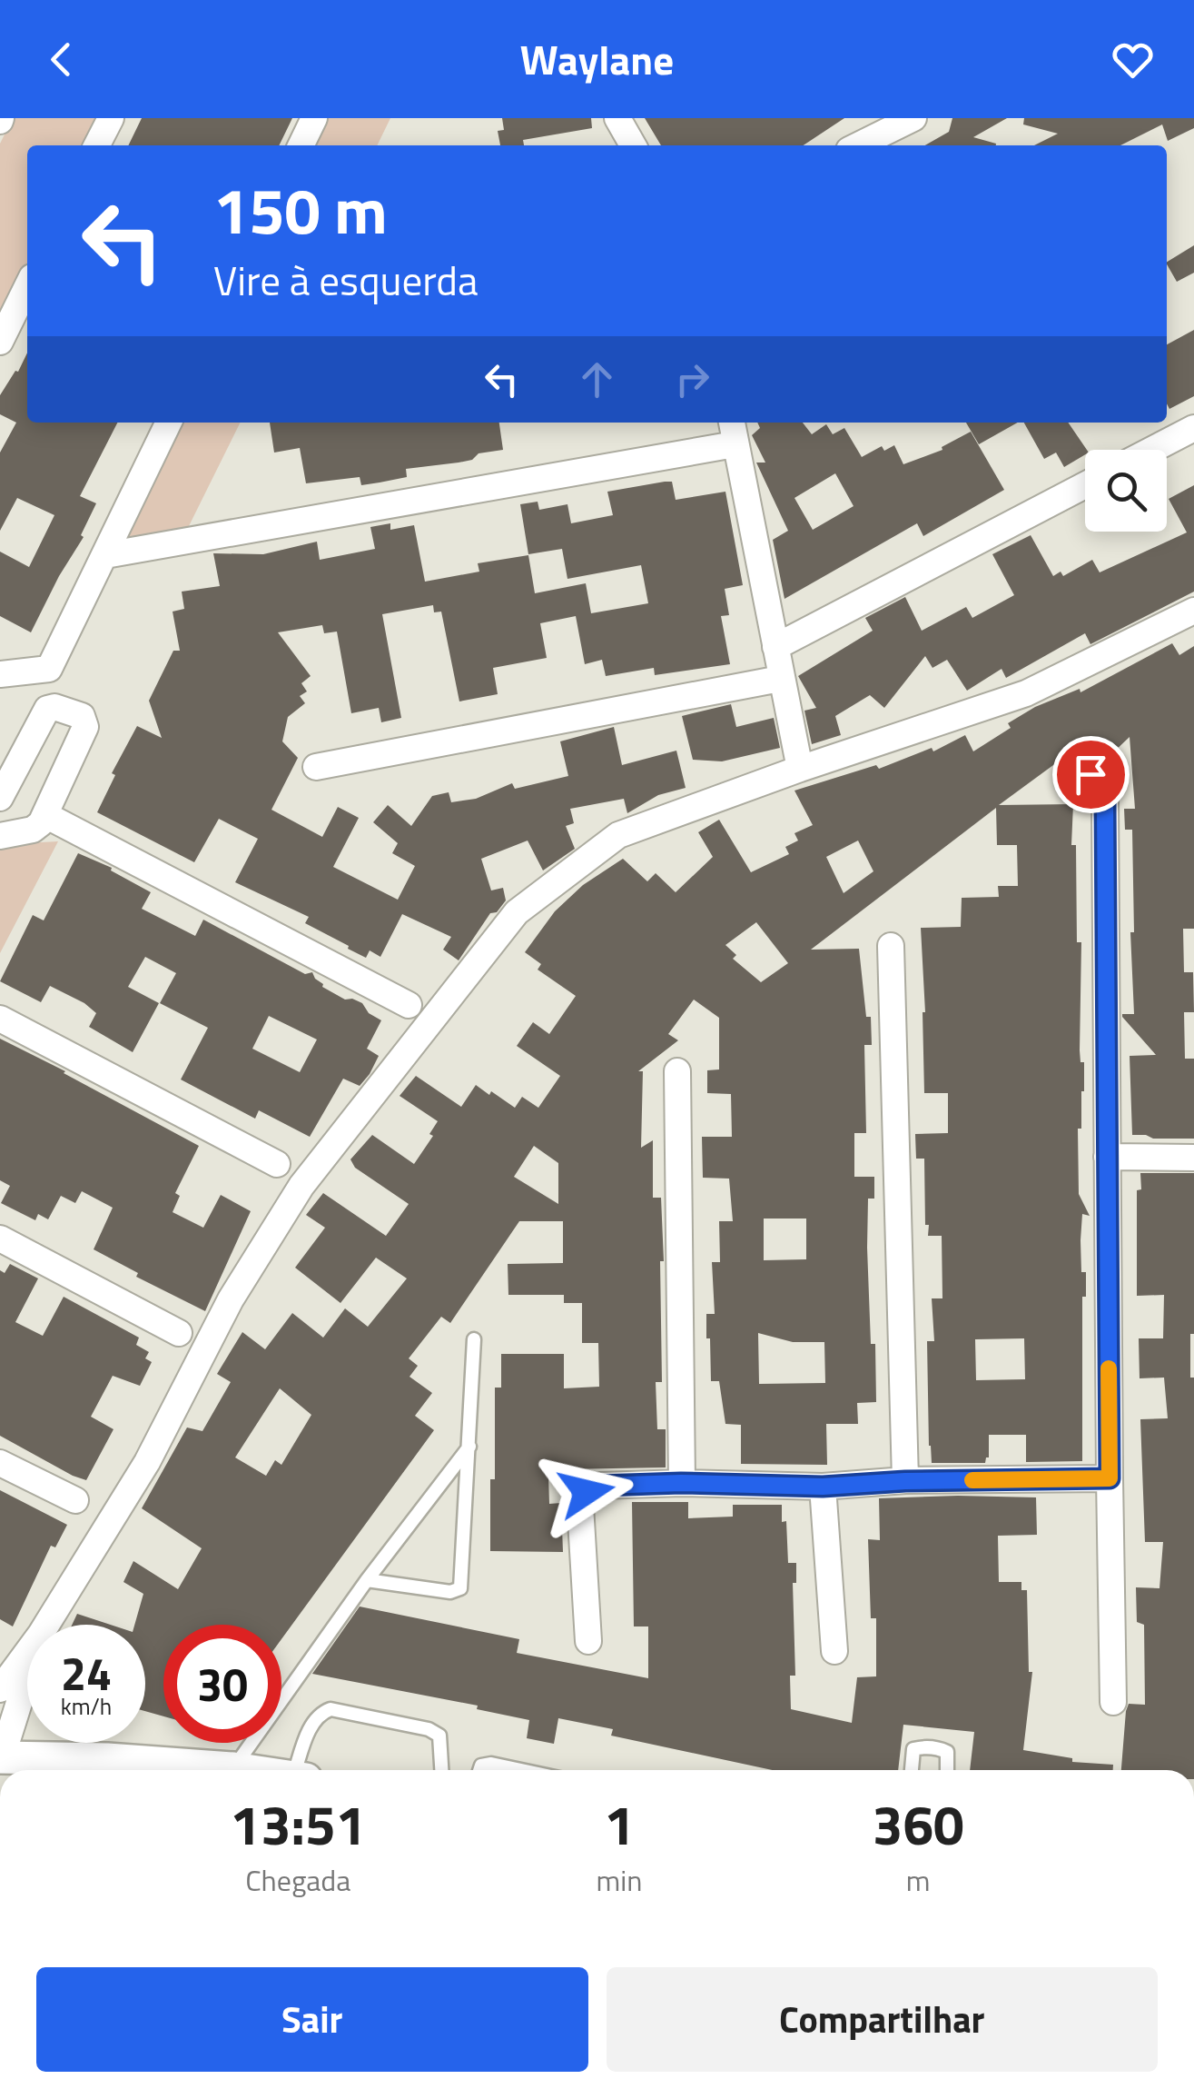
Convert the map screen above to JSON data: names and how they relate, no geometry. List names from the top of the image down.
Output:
{
  "page": {
    "header": "Waylane",
    "turn": ["150 m", "Vire à esquerda"],
    "speed": "24 km/h",
    "limit": "30",
    "eta": [
      "13:51",
      "Chegada",
      "1",
      "min",
      "360",
      "m"
    ],
    "buttons": ["Sair", "Compartilhar"]
  }
}
